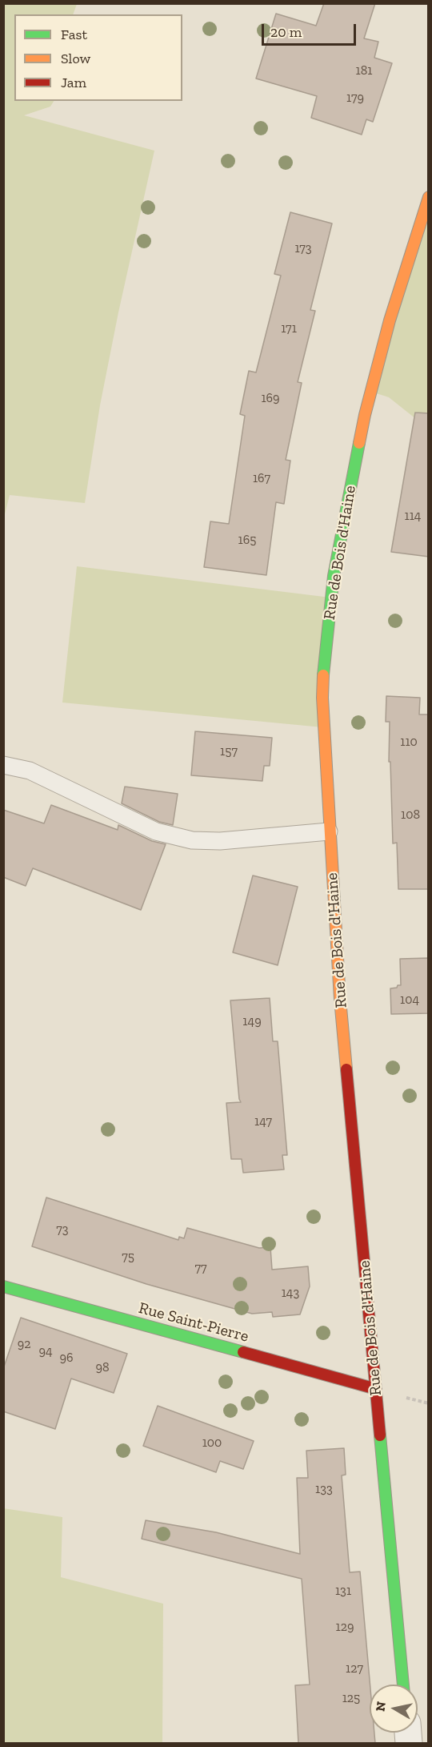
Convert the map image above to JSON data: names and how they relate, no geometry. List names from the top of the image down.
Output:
{
  "streets": {
    "street": ["Rue de Bois d'Haine", "Rue Saint-Pierre"]
  },
  "crossings": [
    ["Rue de Bois d'Haine", "Rue Saint-Pierre"]
  ],
  "house_numbers": [
    "181",
    "179",
    "173",
    "171",
    "169",
    "167",
    "114",
    "165",
    "110",
    "157",
    "108",
    "104",
    "149",
    "147",
    "73",
    "75",
    "77",
    "143",
    "92",
    "94",
    "96",
    "98",
    "100",
    "133",
    "131",
    "129",
    "127",
    "125"
  ],
  "legend": ["Fast", "Slow", "Jam"],
  "scale_bar": "20 m",
  "north": "left"
}
